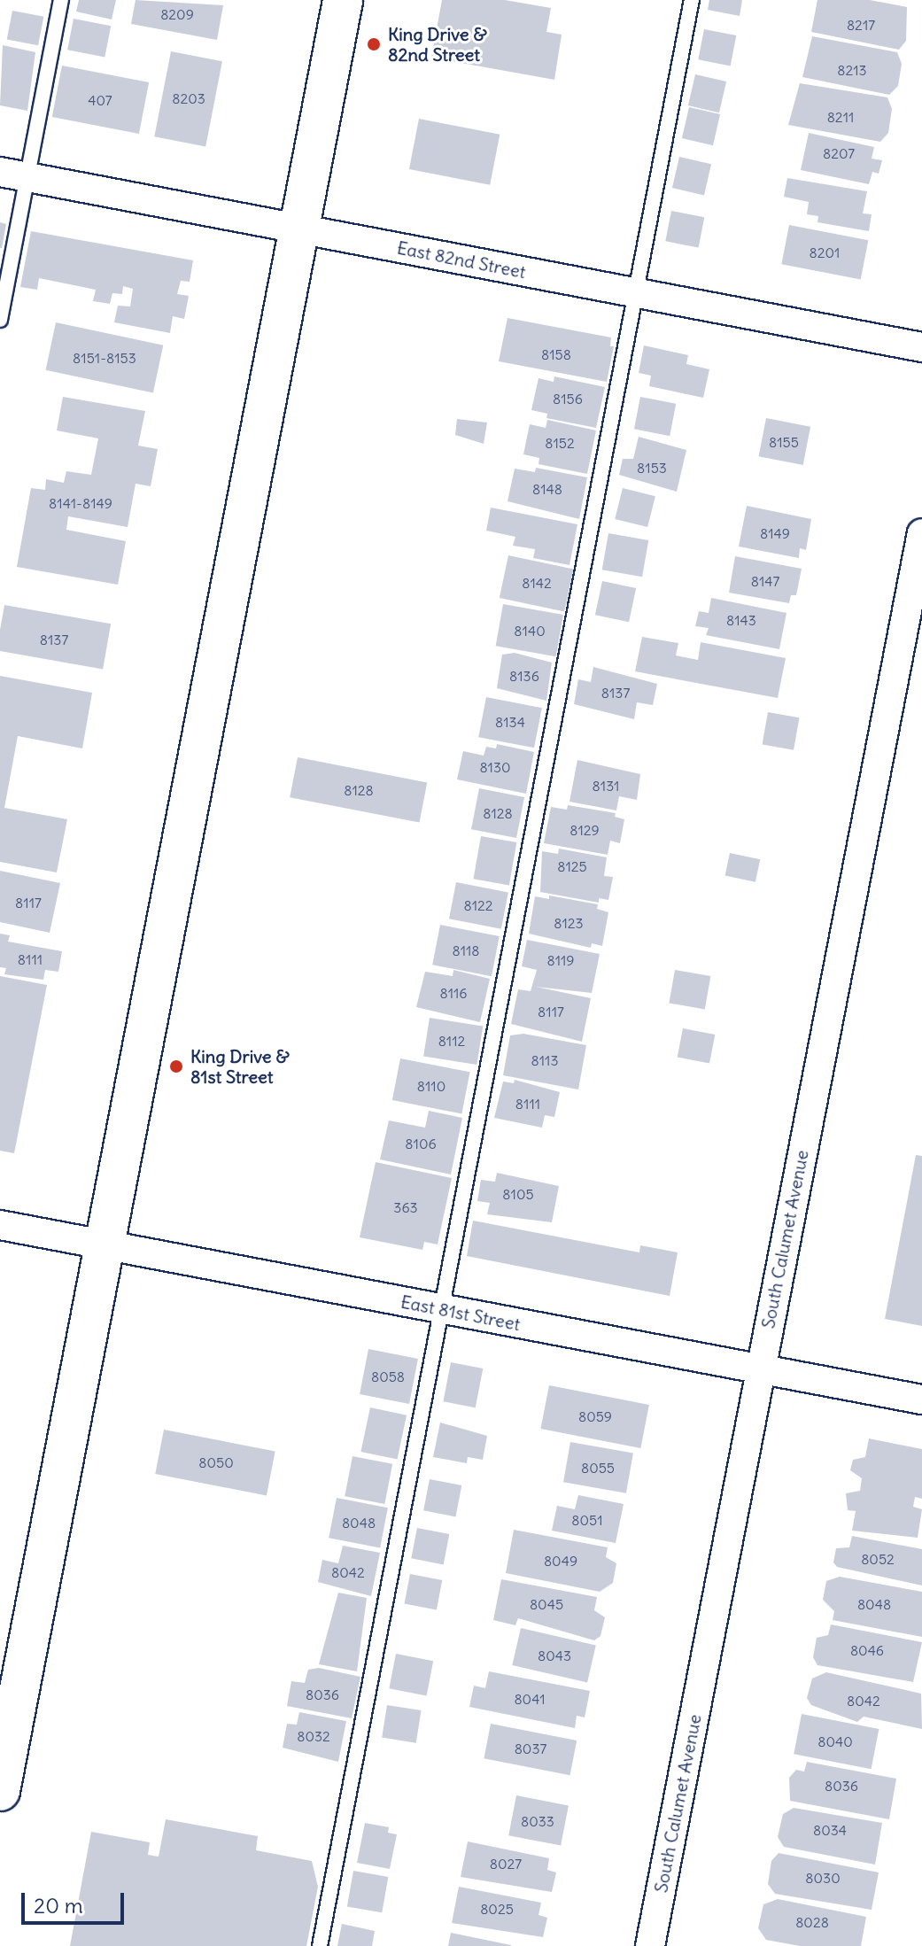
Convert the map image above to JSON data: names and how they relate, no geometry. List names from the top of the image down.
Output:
{
  "streets": {
    "street": ["East 82nd Street", "South Calumet Avenue", "East 81st Street"]
  },
  "crossings": [
    ["South Calumet Avenue", "East 81st Street"]
  ],
  "places": ["King Drive & 82nd Street", "King Drive & 81st Street"],
  "house_numbers": [
    "8209",
    "8217",
    "8213",
    "8203",
    "407",
    "8211",
    "8207",
    "8201",
    "8158",
    "8151-8153",
    "8156",
    "8155",
    "8152",
    "8153",
    "8148",
    "8141-8149",
    "8149",
    "8147",
    "8142",
    "8143",
    "8140",
    "8137",
    "8136",
    "8137",
    "8134",
    "8130",
    "8131",
    "8128",
    "8128",
    "8129",
    "8125",
    "8117",
    "8122",
    "8123",
    "8118",
    "8111",
    "8119",
    "8116",
    "8117",
    "8112",
    "8113",
    "8110",
    "8111",
    "8106",
    "8105",
    "363",
    "8058",
    "8059",
    "8050",
    "8055",
    "8051",
    "8048",
    "8052",
    "8049",
    "8042",
    "8045",
    "8048",
    "8046",
    "8043",
    "8036",
    "8041",
    "8042",
    "8032",
    "8040",
    "8037",
    "8036",
    "8033",
    "8034",
    "8027",
    "8030",
    "8025",
    "8028"
  ],
  "scale_bar": "20 m"
}
